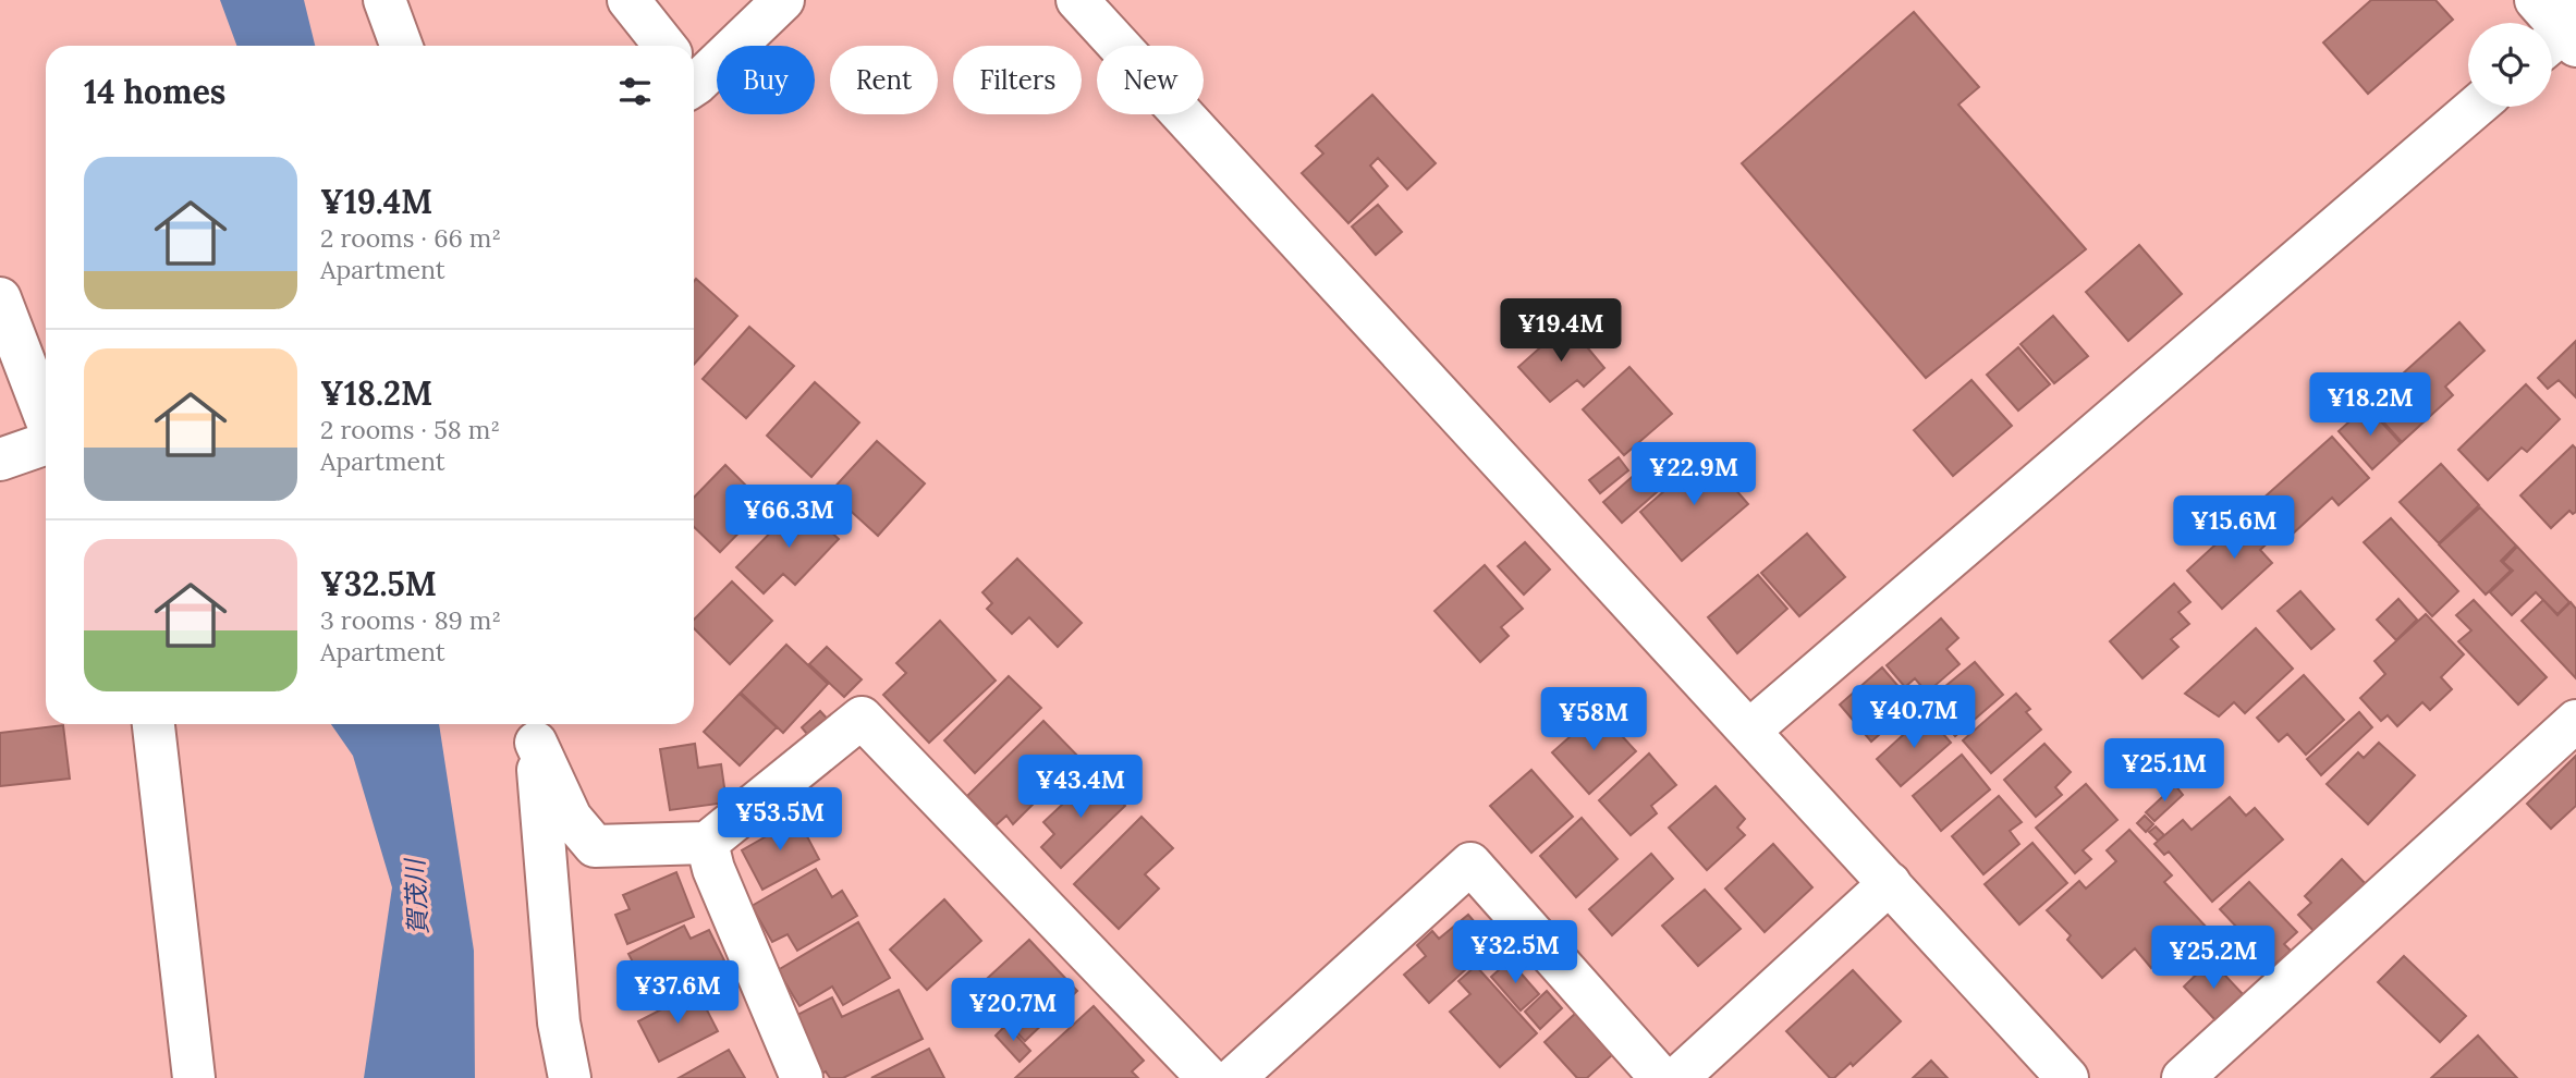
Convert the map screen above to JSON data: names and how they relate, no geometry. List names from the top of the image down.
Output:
{
  "water": ["賀茂川"],
  "page": {
    "chip": [
      "Buy",
      "Rent",
      "Filters",
      "New"
    ],
    "heading": "14 homes",
    "list": [
      {
        "name": "¥19.4M",
        "note": "2 rooms · 66 m² · Apartment"
      },
      {
        "name": "¥18.2M",
        "note": "2 rooms · 58 m² · Apartment"
      },
      {
        "name": "¥32.5M",
        "note": "3 rooms · 89 m² · Apartment"
      }
    ],
    "price": [
      "¥19.4M",
      "¥18.2M",
      "¥22.9M",
      "¥66.3M",
      "¥15.6M",
      "¥40.7M",
      "¥58M",
      "¥25.1M",
      "¥43.4M",
      "¥53.5M",
      "¥32.5M",
      "¥25.2M",
      "¥37.6M",
      "¥20.7M"
    ]
  }
}
